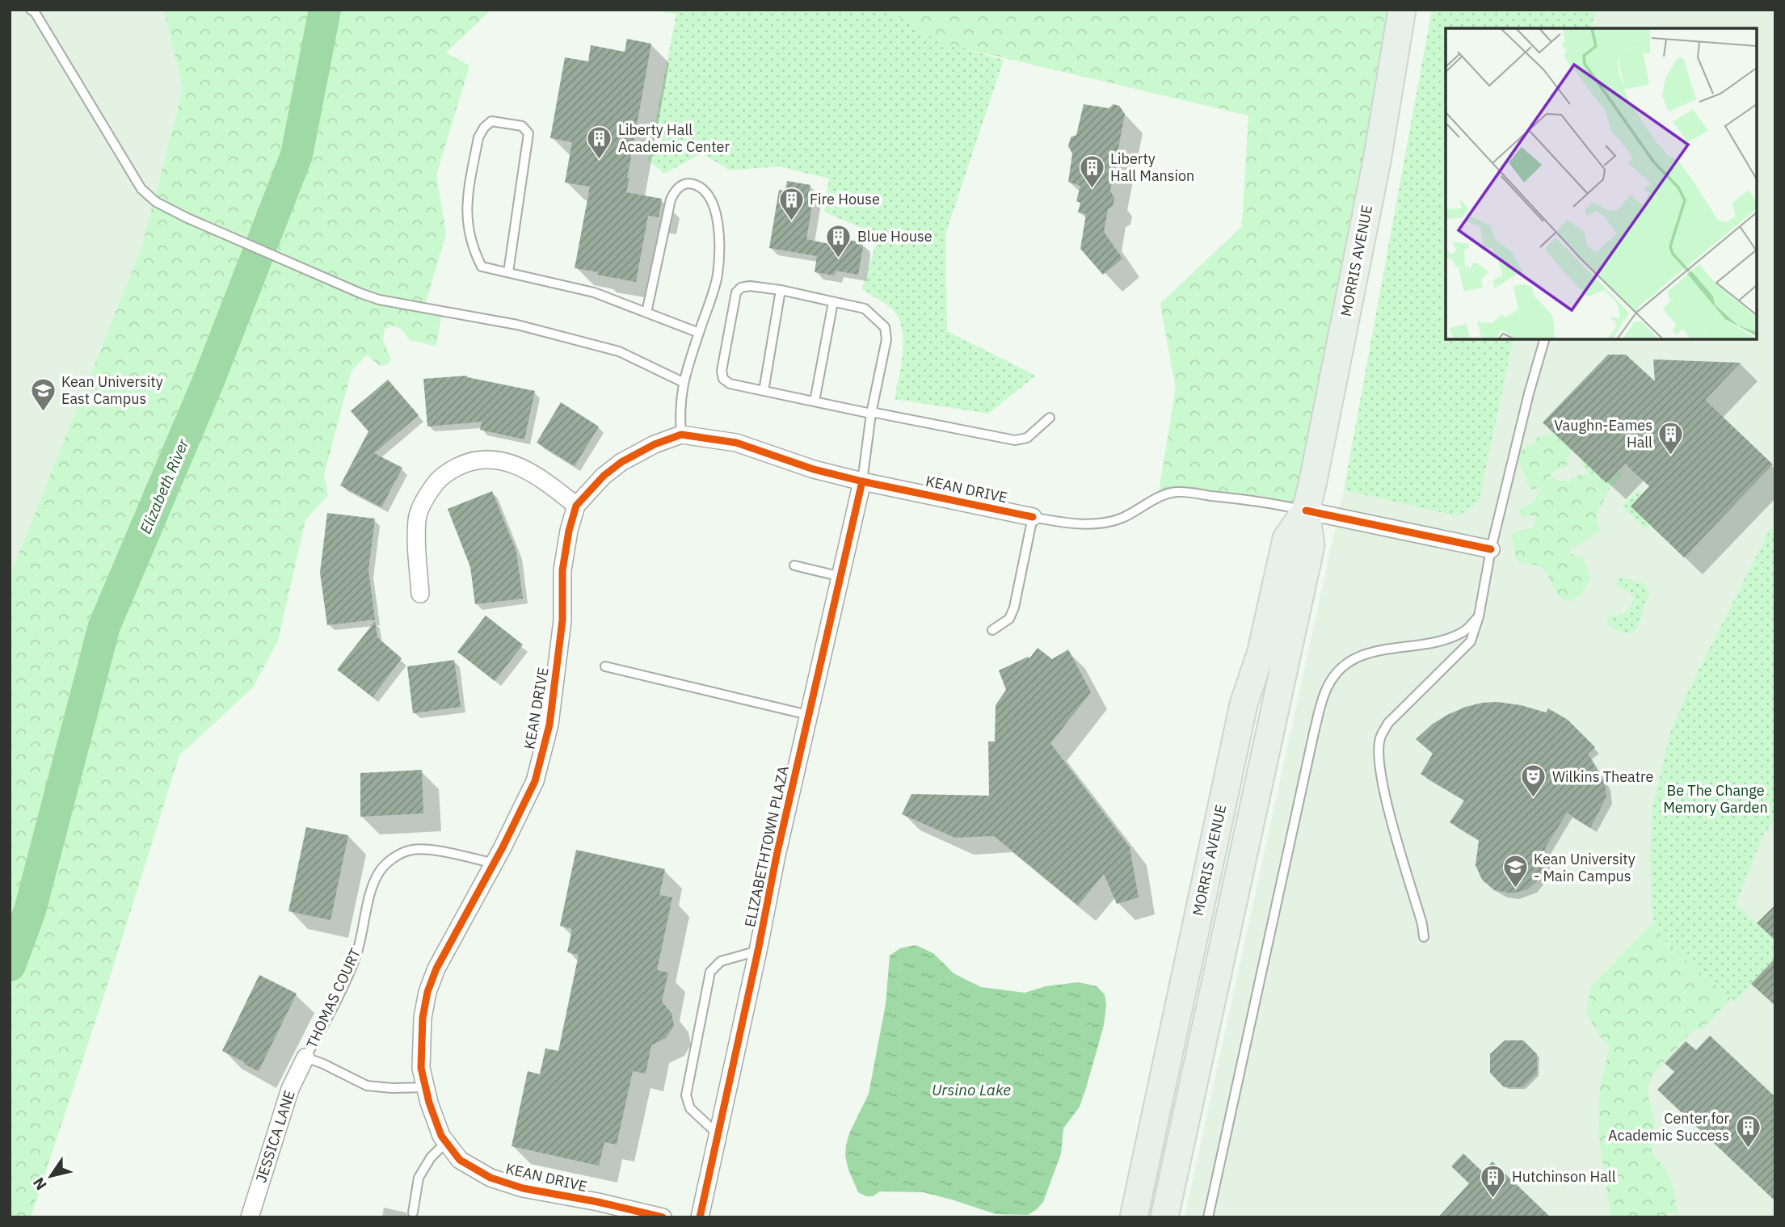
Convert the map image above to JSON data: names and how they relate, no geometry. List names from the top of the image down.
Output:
{
  "streets": {
    "main road": ["MORRIS AVENUE"],
    "street": ["KEAN DRIVE", "ELIZABETHTOWN PLAZA", "JESSICA LANE"],
    "lane": ["THOMAS COURT"]
  },
  "crossings": [
    ["MORRIS AVENUE", "KEAN DRIVE"],
    ["KEAN DRIVE", "ELIZABETHTOWN PLAZA"],
    ["KEAN DRIVE", "THOMAS COURT"],
    ["THOMAS COURT", "JESSICA LANE"]
  ],
  "water": ["Elizabeth River", "Ursino Lake"],
  "parks": ["Be The Change Memory Garden"],
  "places": {
    "building": [
      "Liberty Hall Academic Center",
      "Liberty Hall Mansion",
      "Fire House",
      "Blue House",
      "Vaughn-Eames Hall",
      "Center for Academic Success",
      "Hutchinson Hall"
    ],
    "school or university": ["Kean University East Campus", "Kean University - Main Campus"],
    "theatre": ["Wilkins Theatre"]
  },
  "north": "bottom left"
}
